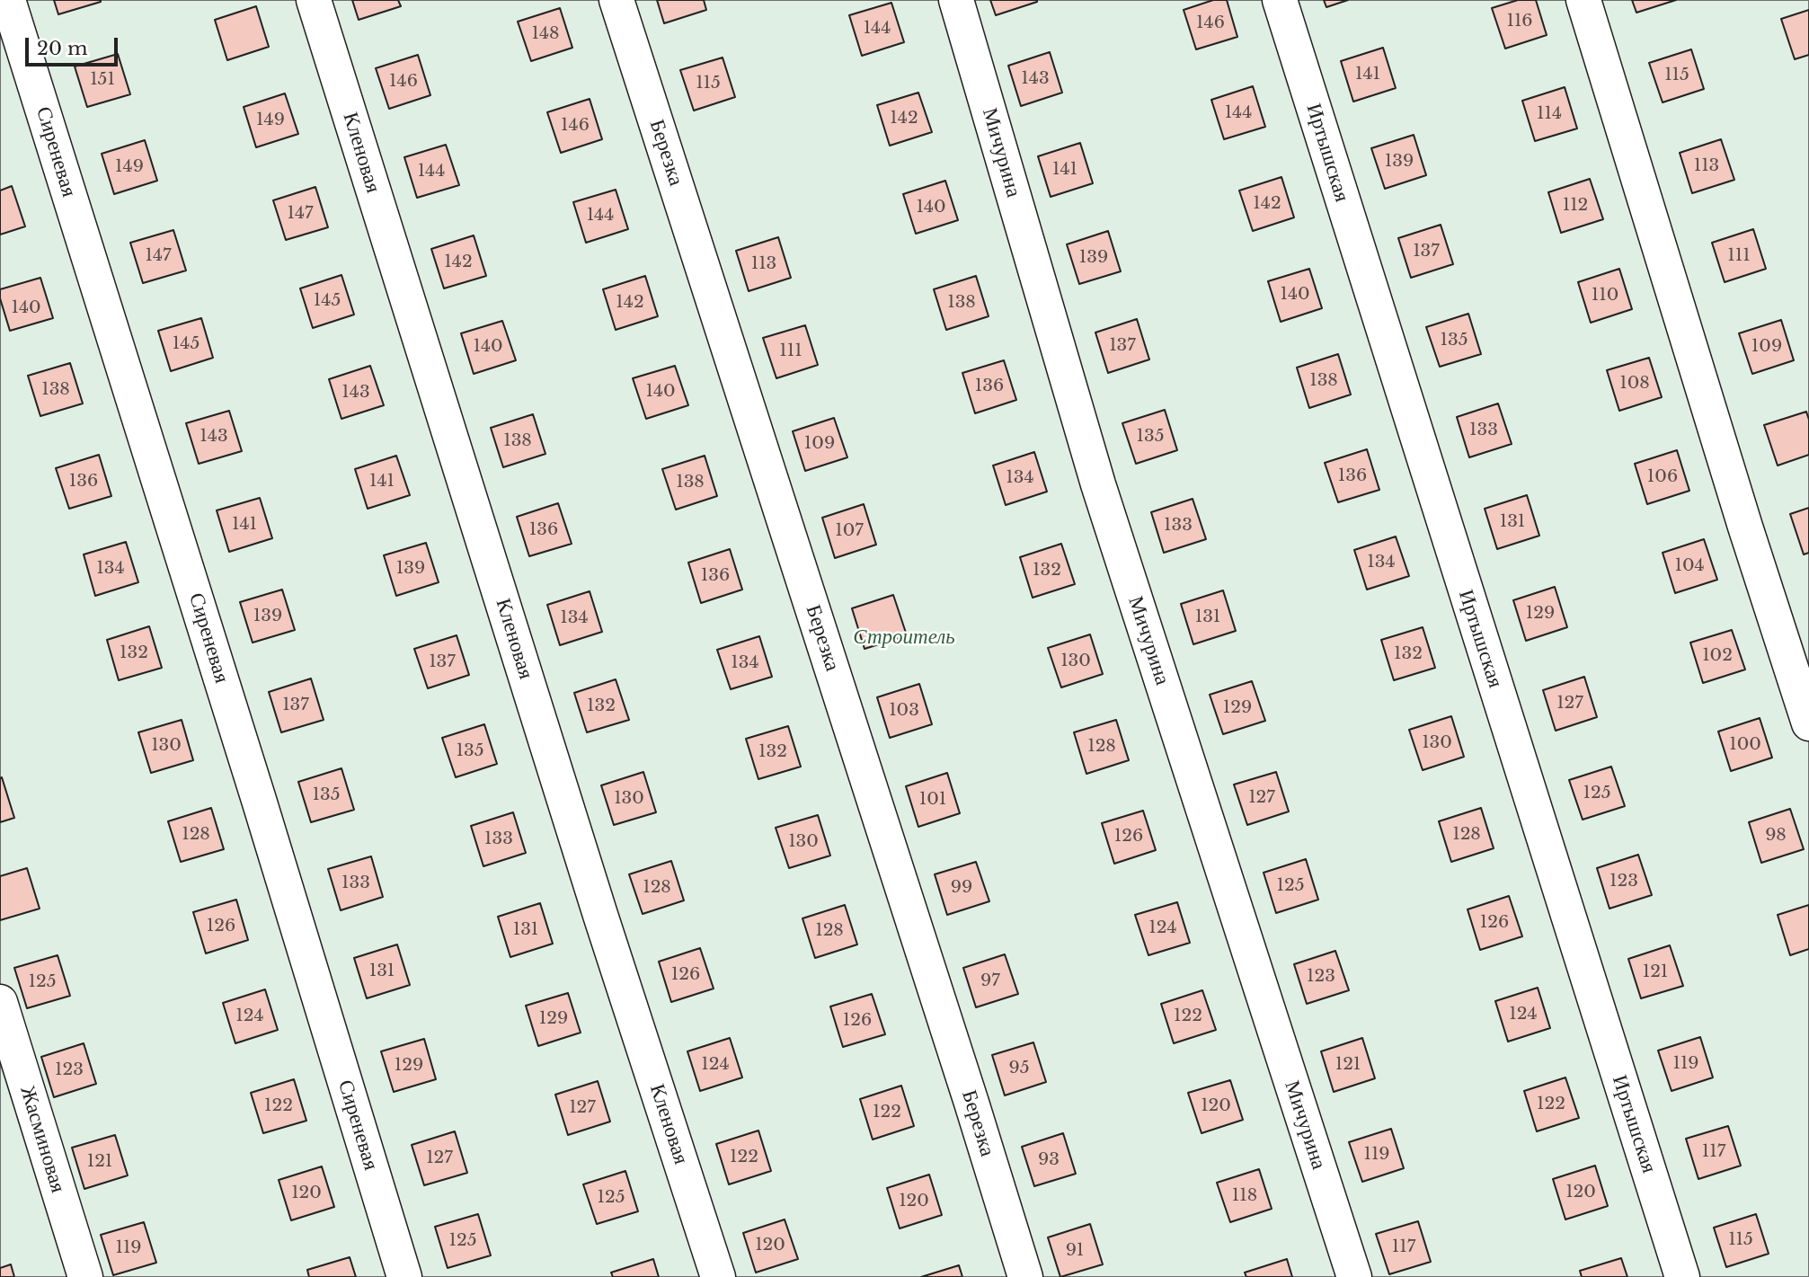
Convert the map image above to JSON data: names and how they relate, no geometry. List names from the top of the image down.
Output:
{
  "streets": {
    "street": [
      "Сиреневая",
      "Кленовая",
      "Березка",
      "Мичурина",
      "Иртышская",
      "Жасминовая"
    ]
  },
  "parks": ["Строитель"],
  "house_numbers": [
    "116",
    "146",
    "144",
    "148",
    "141",
    "115",
    "143",
    "151",
    "146",
    "115",
    "144",
    "114",
    "142",
    "149",
    "146",
    "139",
    "113",
    "149",
    "141",
    "144",
    "142",
    "112",
    "140",
    "147",
    "144",
    "137",
    "147",
    "111",
    "139",
    "142",
    "113",
    "140",
    "110",
    "145",
    "142",
    "138",
    "140",
    "135",
    "145",
    "137",
    "140",
    "109",
    "111",
    "138",
    "108",
    "136",
    "138",
    "140",
    "143",
    "133",
    "143",
    "135",
    "138",
    "109",
    "136",
    "106",
    "134",
    "136",
    "141",
    "138",
    "131",
    "141",
    "133",
    "136",
    "107",
    "134",
    "104",
    "134",
    "139",
    "132",
    "136",
    "129",
    "139",
    "131",
    "134",
    "132",
    "132",
    "102",
    "130",
    "137",
    "134",
    "127",
    "137",
    "132",
    "129",
    "103",
    "130",
    "100",
    "130",
    "128",
    "135",
    "132",
    "125",
    "135",
    "127",
    "130",
    "101",
    "128",
    "128",
    "98",
    "126",
    "133",
    "130",
    "123",
    "133",
    "125",
    "128",
    "99",
    "126",
    "126",
    "124",
    "131",
    "128",
    "131",
    "121",
    "126",
    "123",
    "97",
    "125",
    "124",
    "124",
    "122",
    "129",
    "126",
    "119",
    "124",
    "121",
    "129",
    "95",
    "123",
    "122",
    "122",
    "120",
    "127",
    "122",
    "117",
    "119",
    "122",
    "127",
    "93",
    "121",
    "120",
    "120",
    "118",
    "125",
    "120",
    "115",
    "125",
    "120",
    "117",
    "119",
    "91"
  ],
  "scale_bar": "20 m"
}
